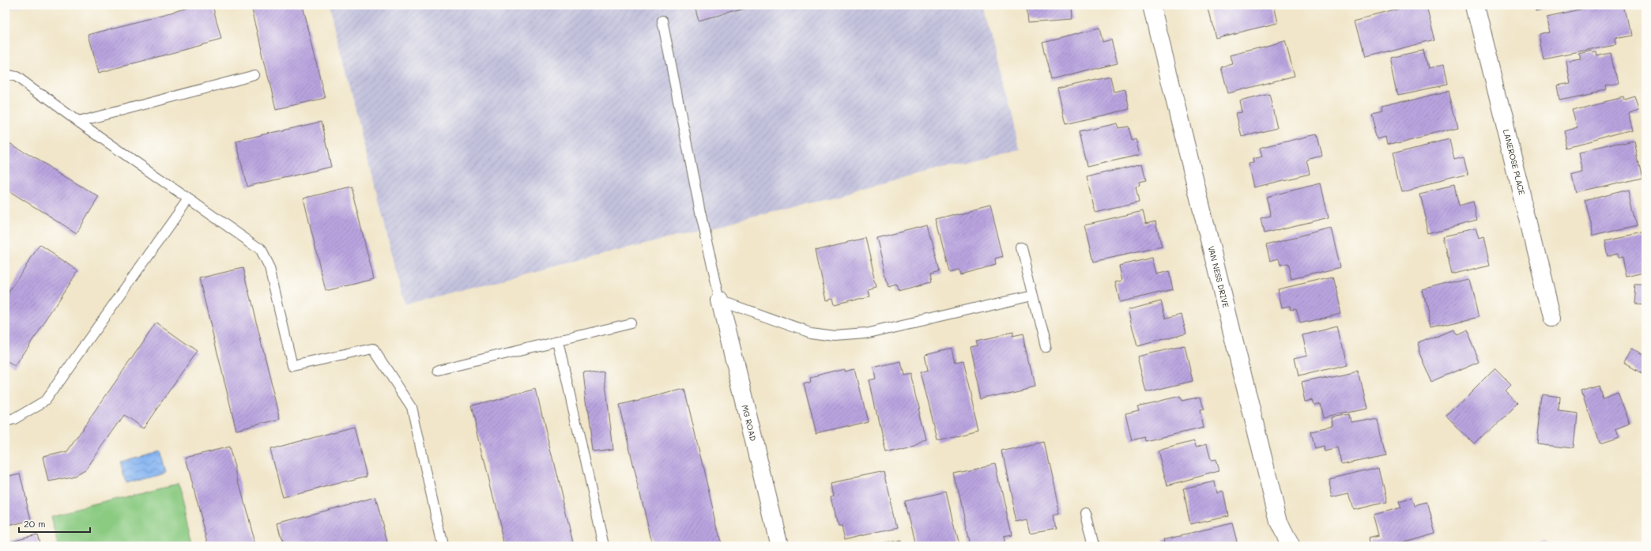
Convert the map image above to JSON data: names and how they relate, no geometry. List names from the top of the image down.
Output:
{
  "streets": {
    "street": ["LANEROSE PLACE", "VAN NESS DRIVE", "MG ROAD"]
  },
  "scale_bar": "20 m"
}
